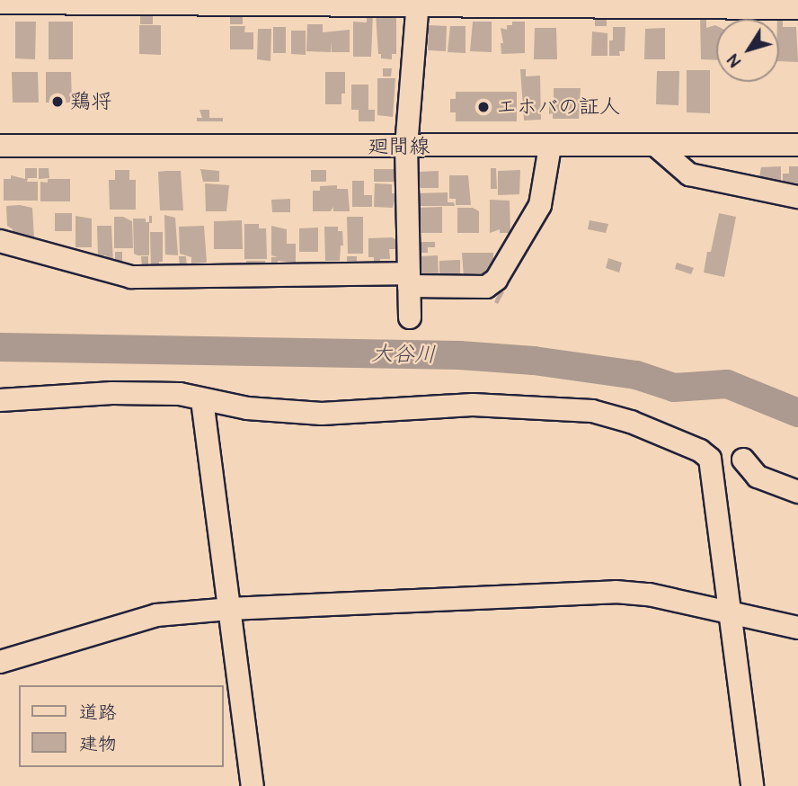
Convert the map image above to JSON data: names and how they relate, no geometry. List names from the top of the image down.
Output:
{
  "streets": {
    "street": ["廻間線"]
  },
  "water": ["大谷川"],
  "places": ["鶏将", "エホバの証人"],
  "legend": ["道路", "建物"],
  "north": "bottom left"
}
